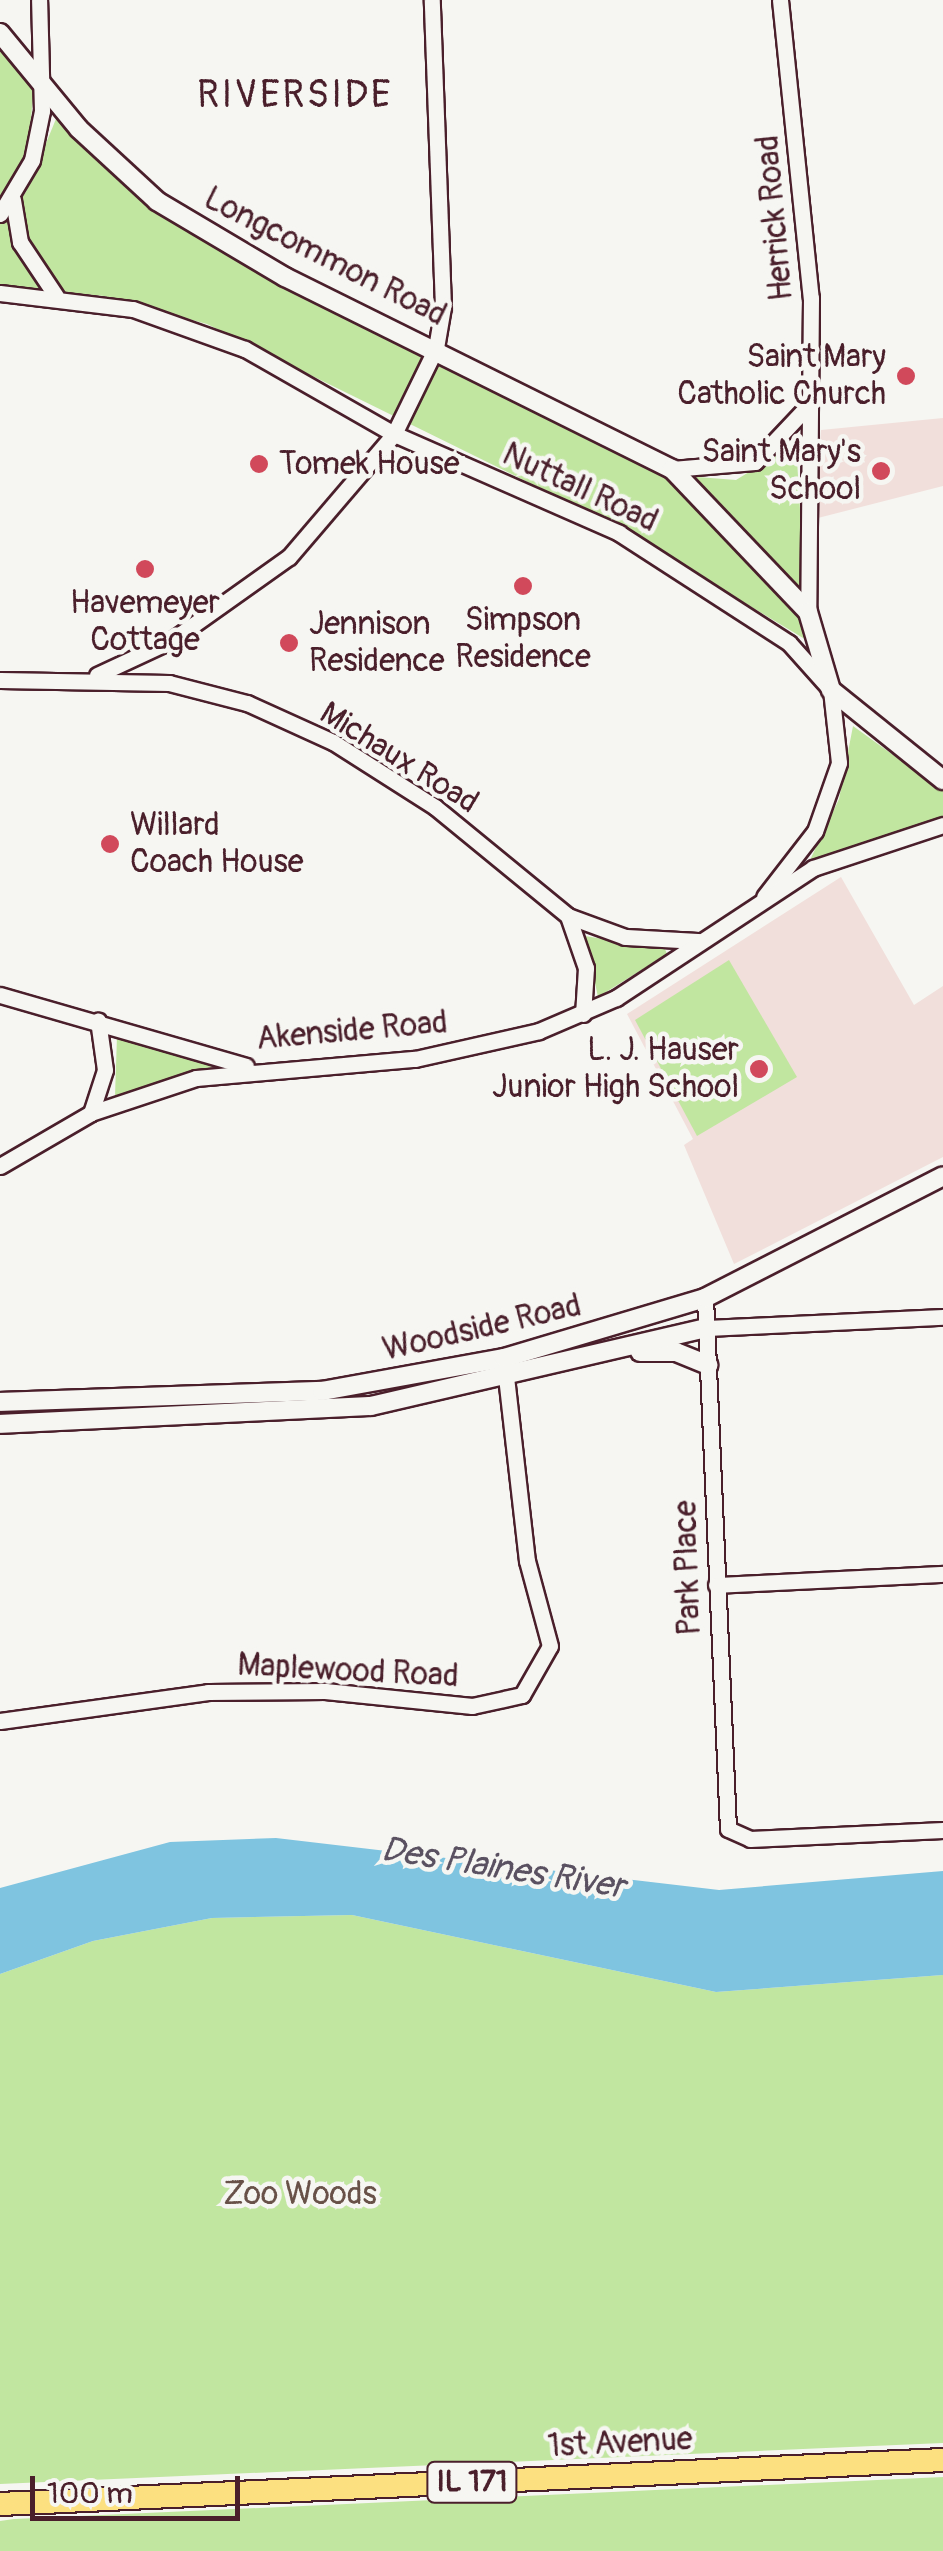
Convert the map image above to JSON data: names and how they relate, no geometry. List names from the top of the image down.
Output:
{
  "streets": {
    "main road": ["1st Avenue", "IL 171"],
    "street": [
      "Herrick Road",
      "Longcommon Road",
      "Nuttall Road",
      "Michaux Road",
      "Akenside Road",
      "Woodside Road",
      "Park Place",
      "Maplewood Road"
    ]
  },
  "crossings": [
    ["Herrick Road", "Longcommon Road"],
    ["Longcommon Road", "Nuttall Road"],
    ["Longcommon Road", "Akenside Road"],
    ["Nuttall Road", "Akenside Road"],
    ["Michaux Road", "Akenside Road"],
    ["Woodside Road", "Park Place"],
    ["Woodside Road", "Maplewood Road"]
  ],
  "districts": ["RIVERSIDE"],
  "water": ["Des Plaines River"],
  "parks": ["Zoo Woods"],
  "places": [
    "Saint Mary Catholic Church",
    "Tomek House",
    "Saint Mary's School",
    "Havemeyer Cottage",
    "Simpson Residence",
    "Jennison Residence",
    "Willard Coach House",
    "L. J. Hauser Junior High School"
  ],
  "scale_bar": "100 m"
}
